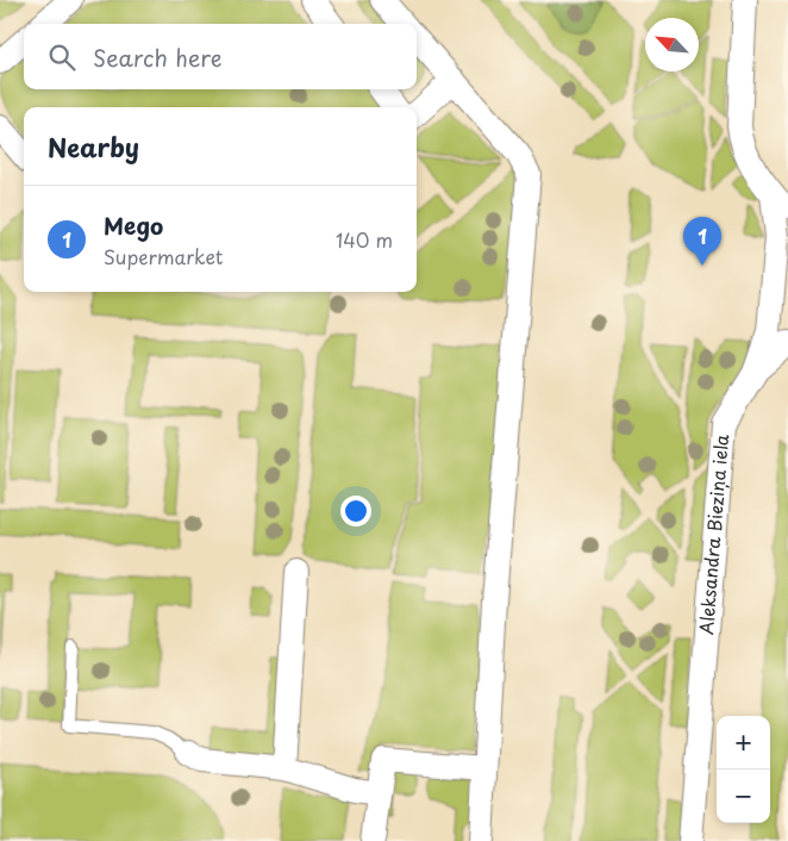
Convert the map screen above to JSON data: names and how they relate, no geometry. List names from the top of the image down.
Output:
{
  "streets": {
    "street": ["Aleksandra Bieziņa iela"]
  },
  "north": "top left",
  "page": {
    "search": "Search here",
    "heading": "Nearby",
    "list": [
      {
        "mark": "1",
        "name": "Mego",
        "note": "Supermarket",
        "value": "140 m"
      }
    ],
    "pins": "1",
    "map_buttons": ["+", "−"]
  }
}
